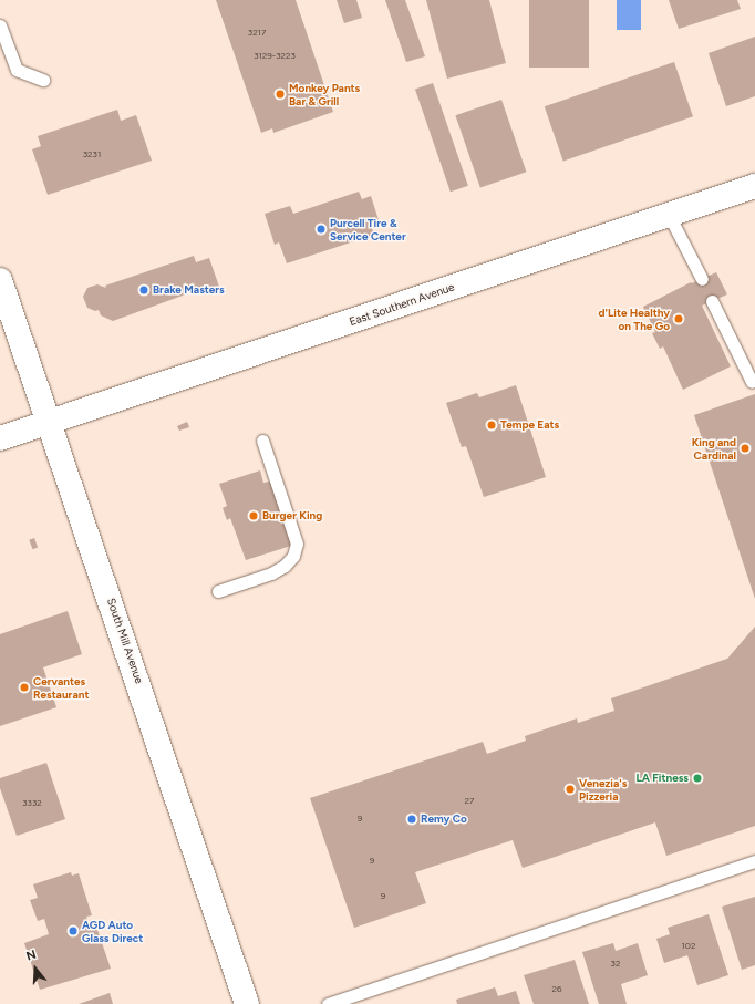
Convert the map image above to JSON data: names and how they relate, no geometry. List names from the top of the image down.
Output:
{
  "streets": {
    "main road": ["East Southern Avenue", "South Mill Avenue"]
  },
  "crossings": [
    ["East Southern Avenue", "South Mill Avenue"]
  ],
  "places": [
    "Monkey Pants Bar & Grill",
    "Purcell Tire & Service Center",
    "Brake Masters",
    "d'Lite Healthy on The Go",
    "Tempe Eats",
    "King and Cardinal",
    "Burger King",
    "Cervantes Restaurant",
    "LA Fitness",
    "Venezia's Pizzeria",
    "Remy Co",
    "AGD Auto Glass Direct"
  ],
  "house_numbers": [
    "3217",
    "3129-3223",
    "3231",
    "27",
    "3332",
    "9",
    "9",
    "9",
    "102",
    "32",
    "26"
  ],
  "north": "top"
}
